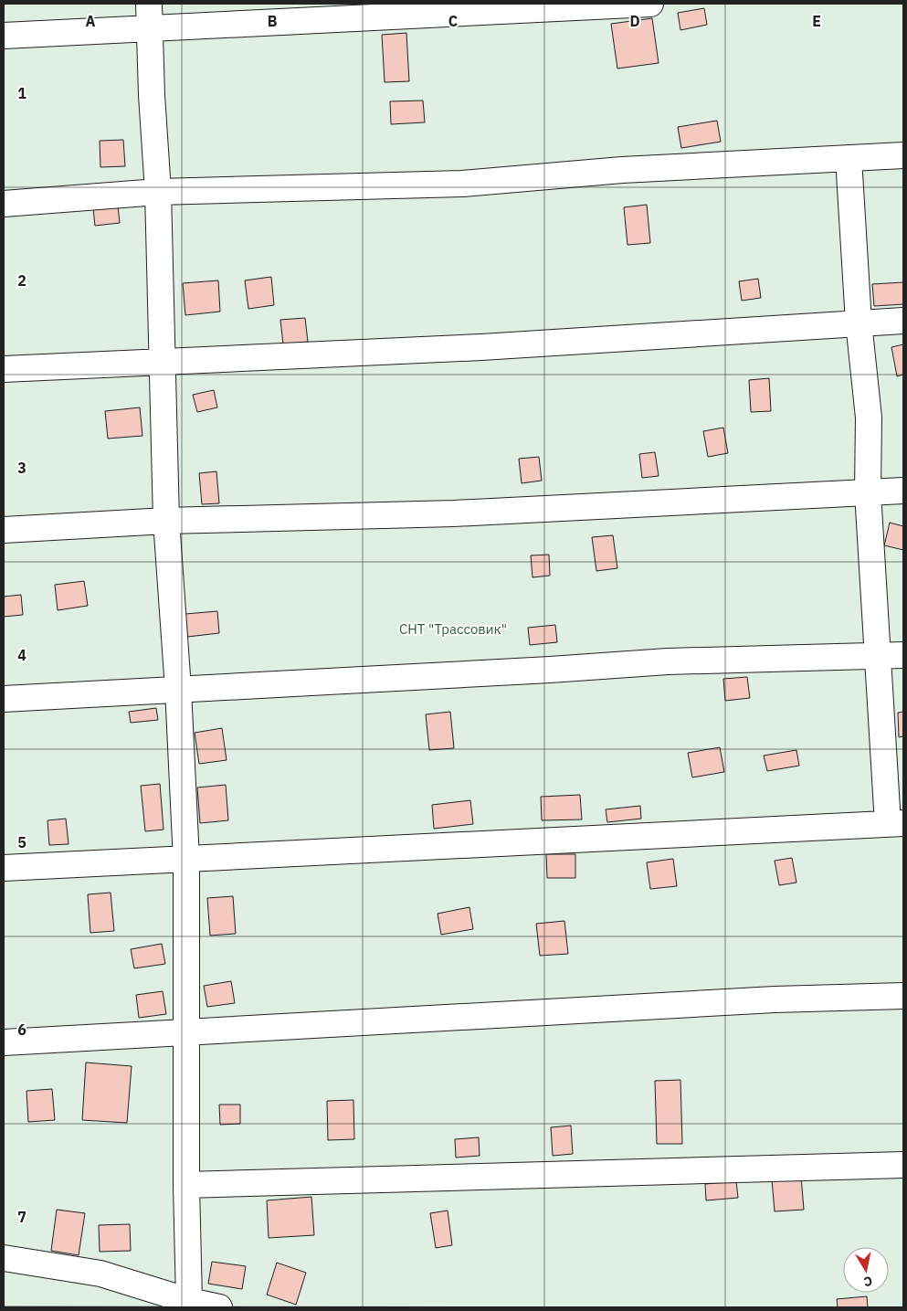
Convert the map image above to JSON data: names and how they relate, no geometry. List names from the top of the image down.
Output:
{
  "parks": ["СНТ \"Трассовик\""],
  "north": "bottom",
  "grid": {
    "columns": [
      "A",
      "B",
      "C",
      "D",
      "E"
    ],
    "rows": [
      "1",
      "2",
      "3",
      "4",
      "5",
      "6",
      "7"
    ]
  }
}
